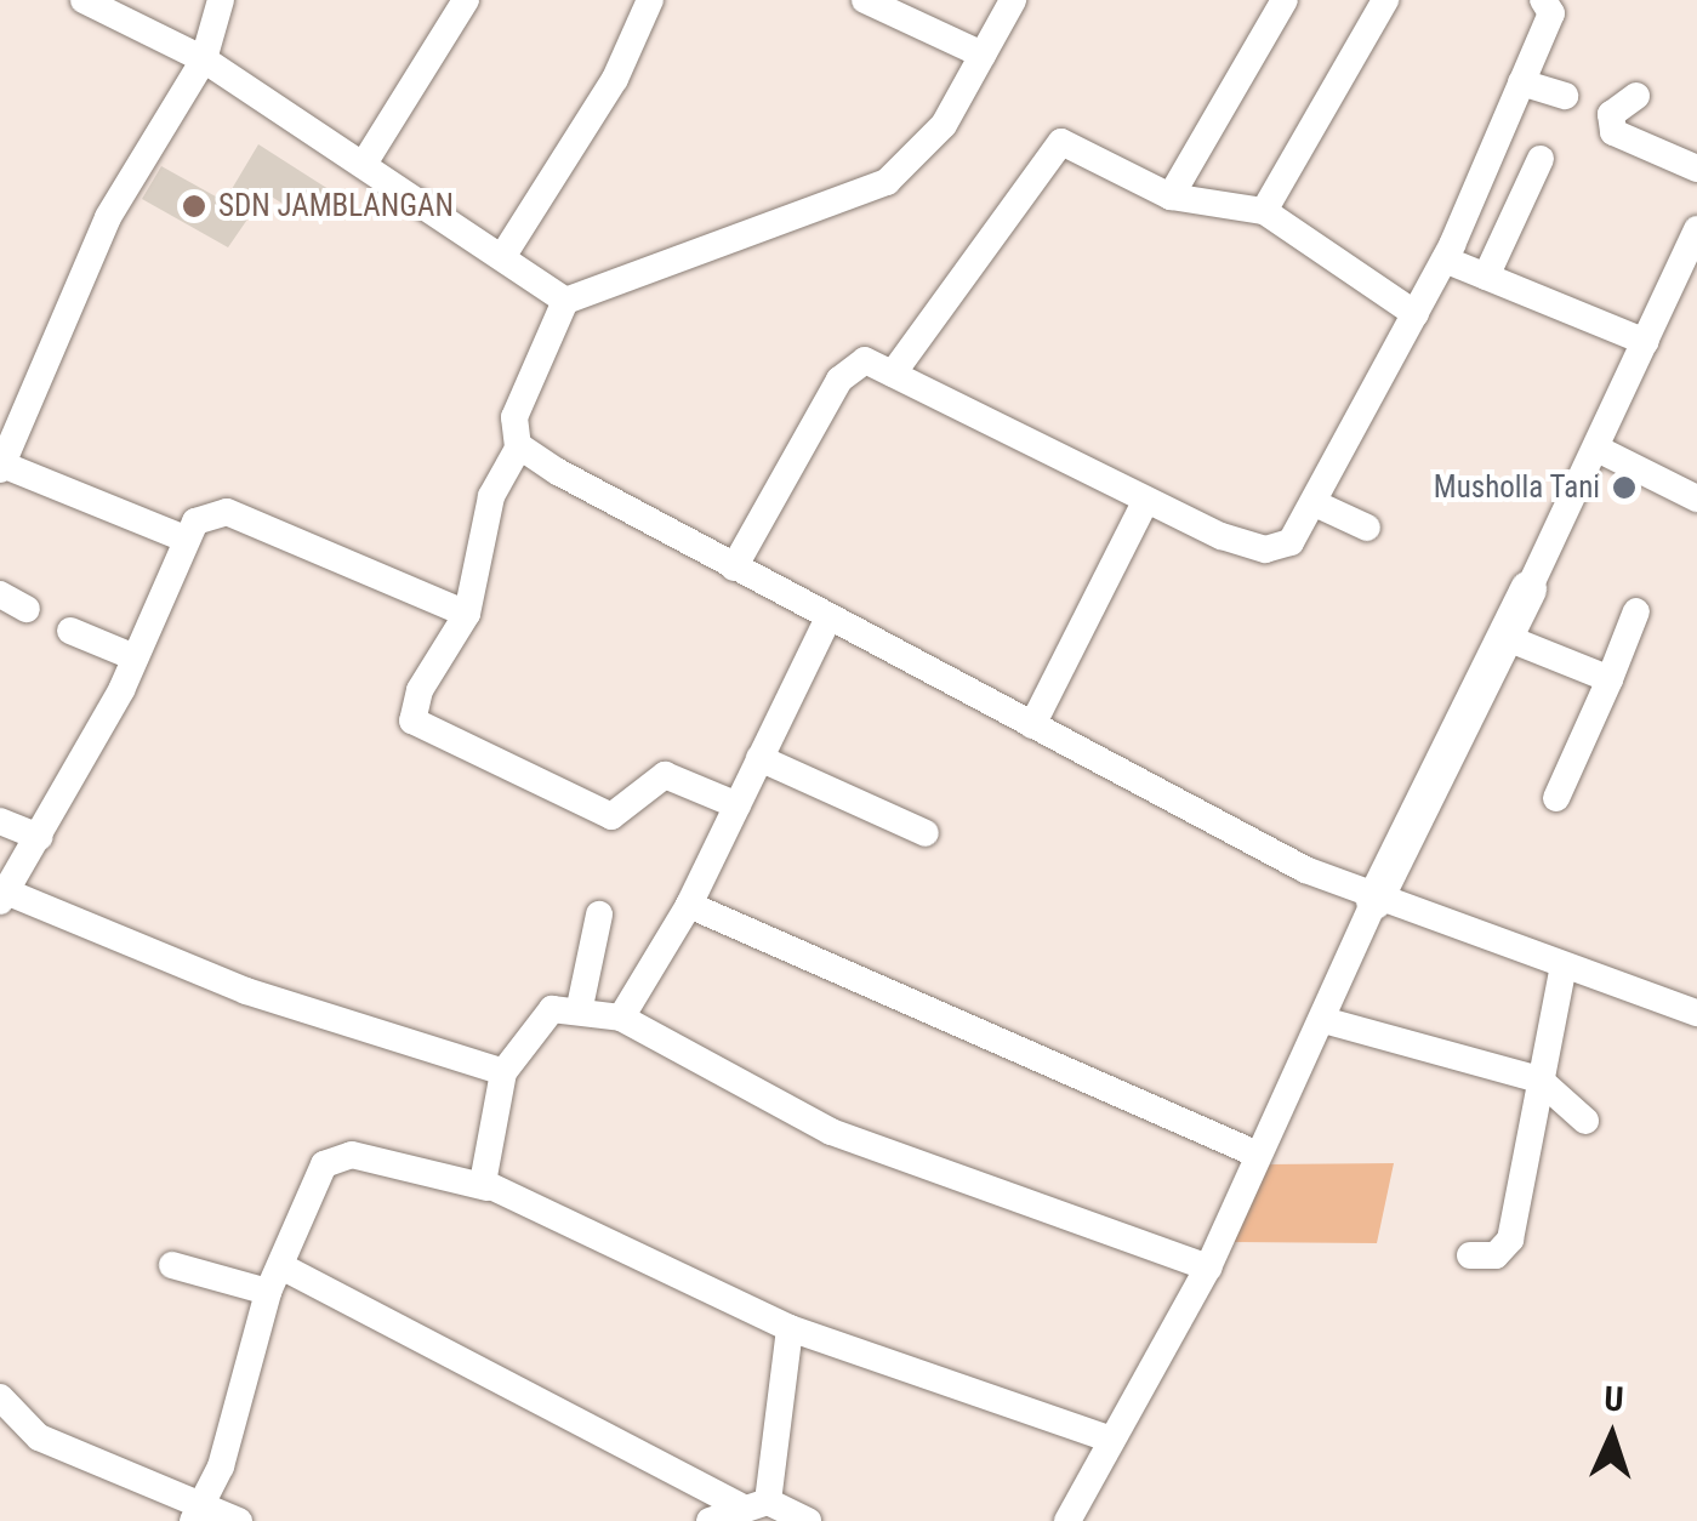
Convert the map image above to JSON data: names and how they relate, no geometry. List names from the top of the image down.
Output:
{
  "places": ["SDN JAMBLANGAN", "Musholla Tani"],
  "north": "top"
}
